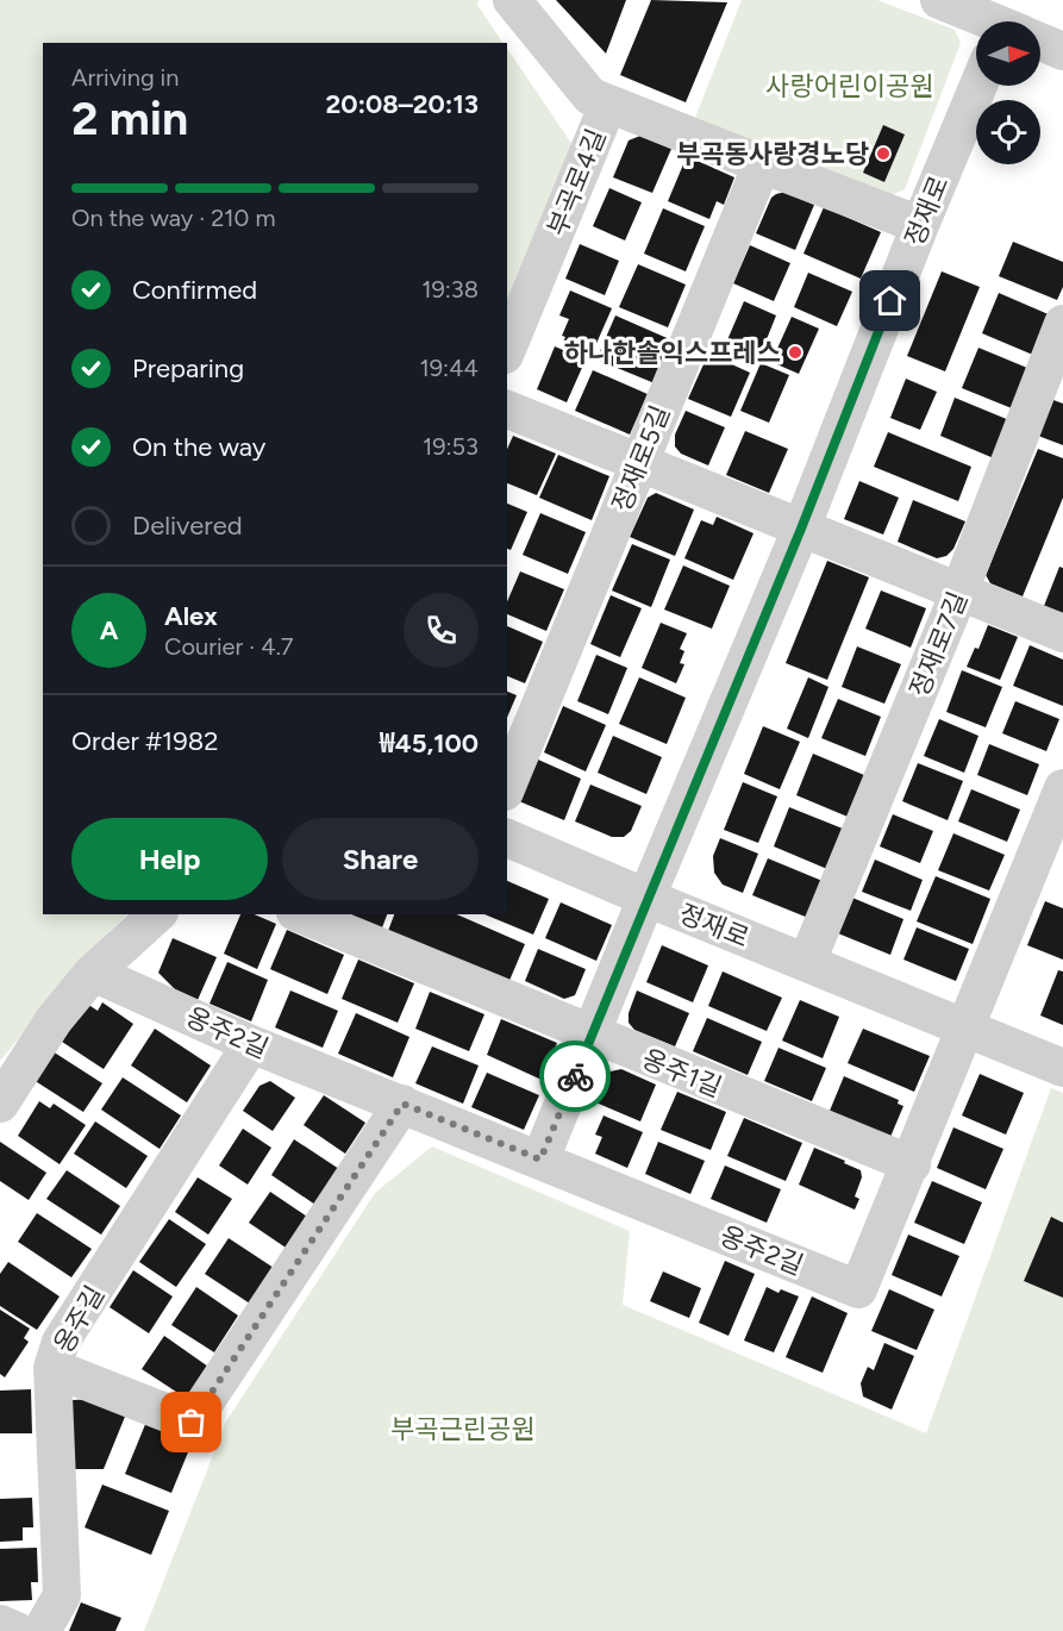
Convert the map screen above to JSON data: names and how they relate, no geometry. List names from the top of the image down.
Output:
{
  "streets": {
    "street": [
      "부곡로4길",
      "정재로",
      "정재로5길",
      "정재로7길",
      "옹주2길",
      "옹주1길",
      "옹주길"
    ]
  },
  "crossings": [
    ["정재로", "정재로7길"],
    ["정재로", "옹주2길"],
    ["옹주2길", "옹주1길"],
    ["옹주2길", "옹주길"]
  ],
  "parks": ["사랑어린이공원", "부곡근린공원"],
  "places": ["부곡동사랑경노당", "하나한솔익스프레스"],
  "north": "right",
  "page": {
    "heading": ["2 min", "Arriving in", "20:08–20:13"],
    "panel": [
      "Alex",
      "Courier · 4.7",
      "Order #1982",
      "₩45,100"
    ],
    "bar": "On the way · 210 m",
    "list": [
      ["Confirmed", "19:38"],
      ["Preparing", "19:44"],
      ["On the way", "19:53"],
      "Delivered"
    ],
    "round": "A",
    "buttons": ["Help", "Share"]
  }
}
